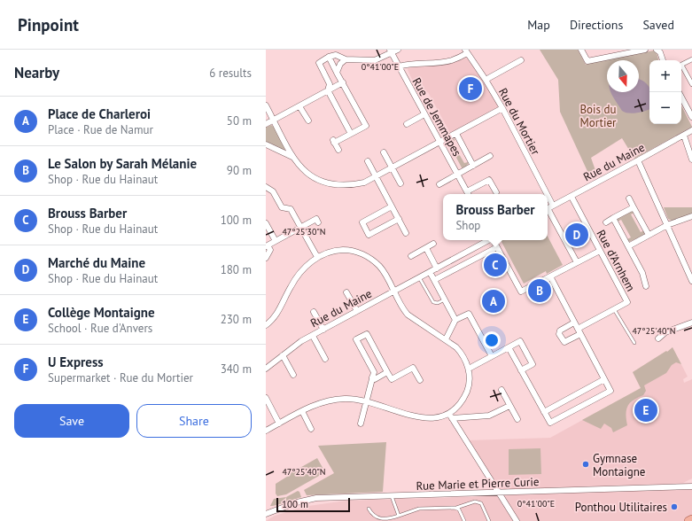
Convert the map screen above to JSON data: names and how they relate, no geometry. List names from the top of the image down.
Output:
{
  "streets": {
    "street": [
      "Rue de Jemmapes",
      "Rue du Mortier",
      "Rue du Maine",
      "Rue d'Arnhem",
      "Rue Marie et Pierre Curie"
    ]
  },
  "crossings": [
    ["Rue du Mortier", "Rue du Maine"],
    ["Rue du Maine", "Rue d'Arnhem"]
  ],
  "parks": ["Bois du Mortier"],
  "places": ["Gymnase Montaigne", "Ponthou Utilitaires"],
  "scale_bar": "100 m",
  "north": "bottom",
  "page": {
    "header": "Pinpoint",
    "nav": ["Map", "Directions", "Saved"],
    "heading": ["Nearby", "6 results"],
    "map_buttons": ["+", "−"],
    "pins": [
      "F",
      "D",
      "C",
      "B",
      "A",
      "E"
    ],
    "list": [
      {
        "mark": "A",
        "name": "Place de Charleroi",
        "note": "Place · Rue de Namur",
        "value": "50 m"
      },
      {
        "mark": "B",
        "name": "Le Salon by Sarah Mélanie",
        "note": "Shop · Rue du Hainaut",
        "value": "90 m"
      },
      {
        "mark": "C",
        "name": "Brouss Barber",
        "note": "Shop · Rue du Hainaut",
        "value": "100 m"
      },
      {
        "mark": "D",
        "name": "Marché du Maine",
        "note": "Shop · Rue du Hainaut",
        "value": "180 m"
      },
      {
        "mark": "E",
        "name": "Collège Montaigne",
        "note": "School · Rue d'Anvers",
        "value": "230 m"
      },
      {
        "mark": "F",
        "name": "U Express",
        "note": "Supermarket · Rue du Mortier",
        "value": "340 m"
      }
    ],
    "popup": ["Brouss Barber", "Shop"],
    "buttons": ["Save", "Share"],
    "scale": "100 m"
  },
  "coordinates": ["0°41'00\"E", "47°25'30\"N", "47°25'40\"N"]
}
